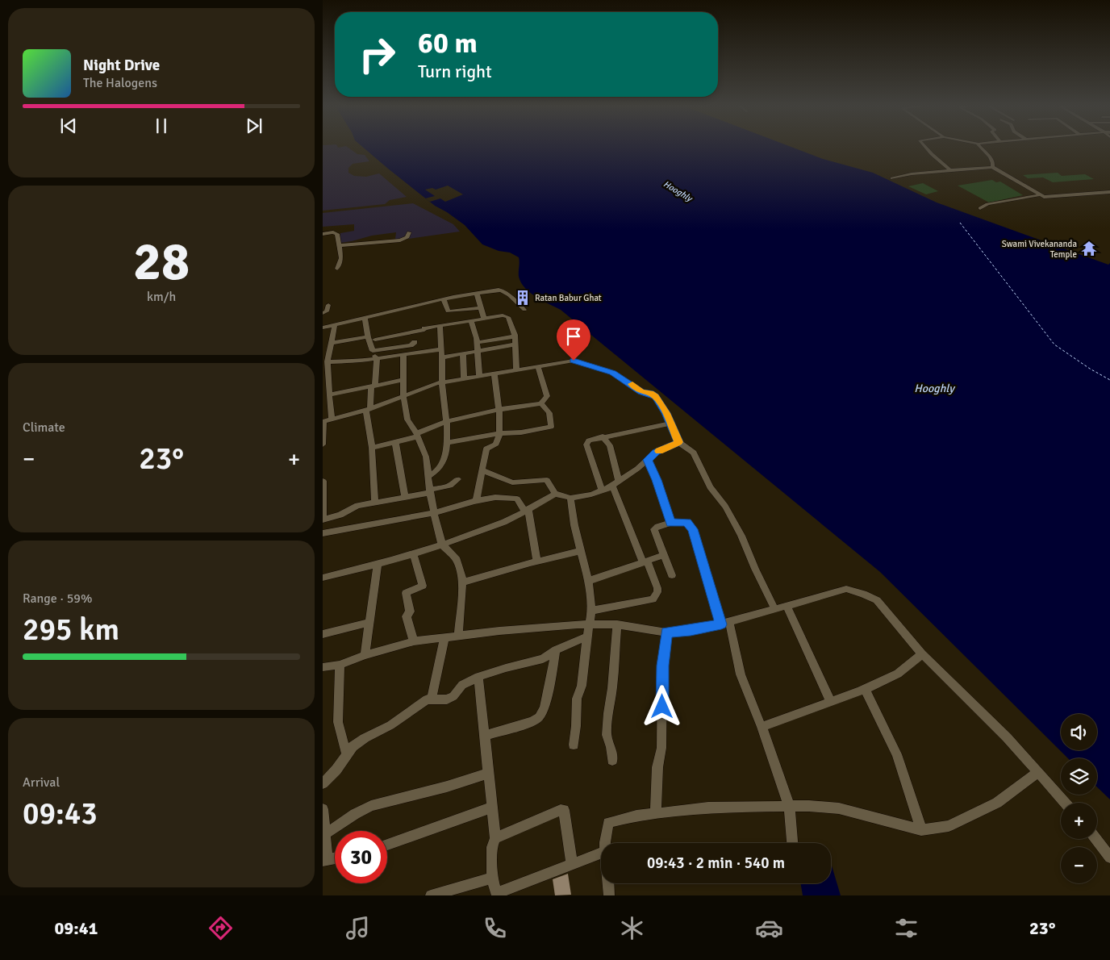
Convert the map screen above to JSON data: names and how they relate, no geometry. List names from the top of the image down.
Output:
{
  "water": ["Hooghly"],
  "places": {
    "temple": ["Swami Vivekananda Temple"],
    "building": ["Ratan Babur Ghat"]
  },
  "page": {
    "turn": ["60 m", "Turn right"],
    "song": ["Night Drive", "The Halogens"],
    "tile": [
      ["28", "km/h"],
      "Climate",
      ["Range · 59%", "295 km"],
      ["Arrival", "09:43"]
    ],
    "heat": ["−", "23°", "+"],
    "map_buttons": ["+", "−"],
    "limit": "30",
    "trip": "09:43 · 2 min · 540 m",
    "tabs": ["09:41", "23°"]
  }
}
